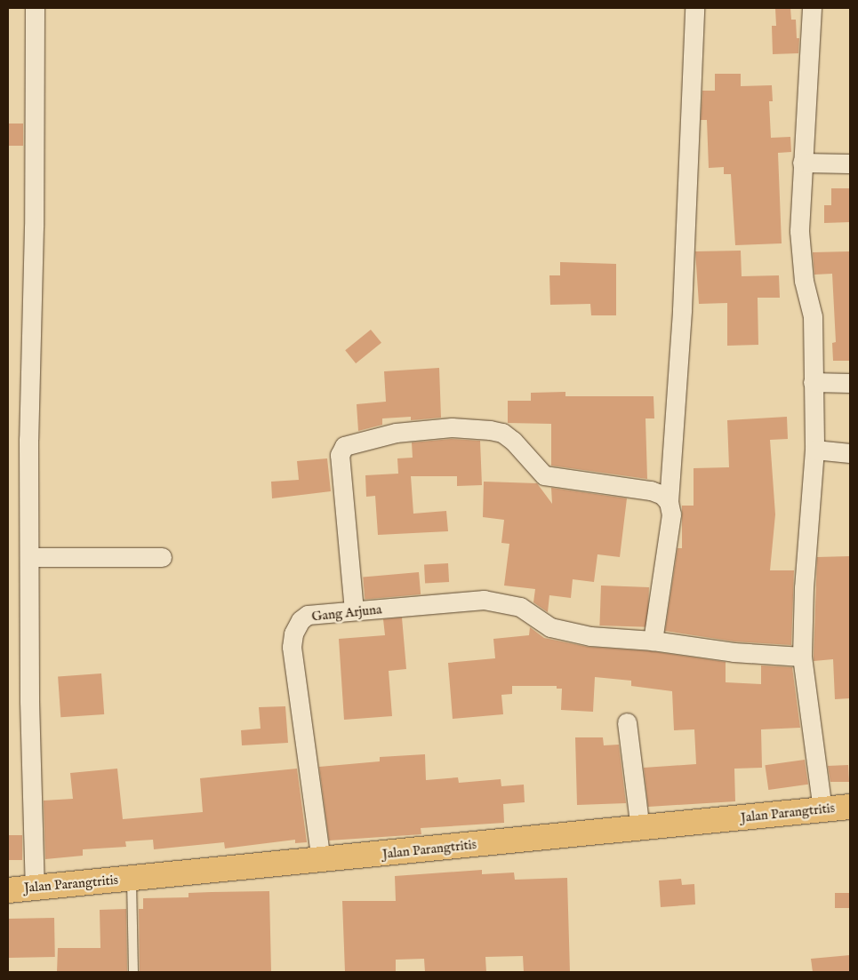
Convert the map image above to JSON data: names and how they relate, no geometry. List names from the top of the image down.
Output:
{
  "streets": {
    "main road": ["Jalan Parangtritis"],
    "street": ["Gang Arjuna"]
  },
  "crossings": [
    ["Gang Arjuna", "Jalan Parangtritis"]
  ]
}
